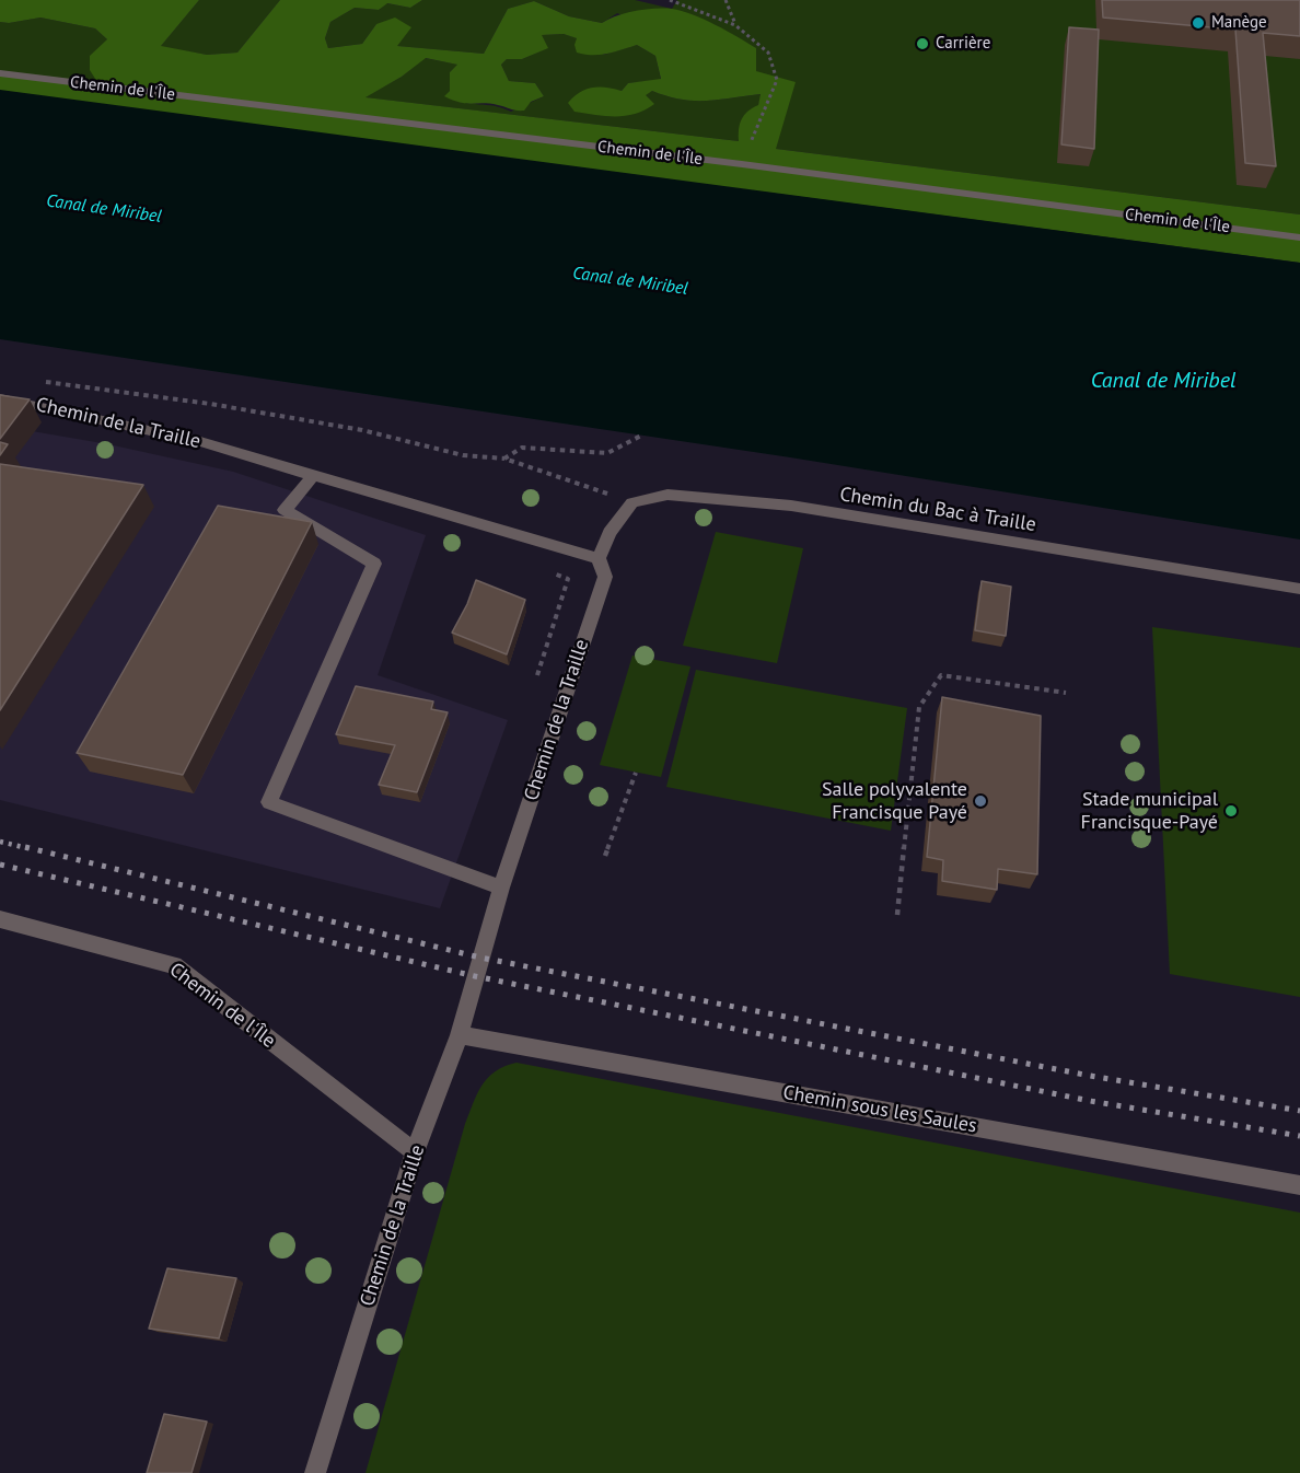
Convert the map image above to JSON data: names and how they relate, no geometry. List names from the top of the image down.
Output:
{
  "streets": {
    "street": [
      "Chemin de l'Île",
      "Chemin de la Traille",
      "Chemin du Bac à Traille",
      "Chemin sous les Saules"
    ]
  },
  "crossings": [
    ["Chemin de l'Île", "Chemin de la Traille"],
    ["Chemin de la Traille", "Chemin sous les Saules"]
  ],
  "water": ["Canal de Miribel"],
  "places": [
    "Manège",
    "Carrière",
    "Salle polyvalente Francisque Payé",
    "Stade municipal Francisque-Payé"
  ]
}
